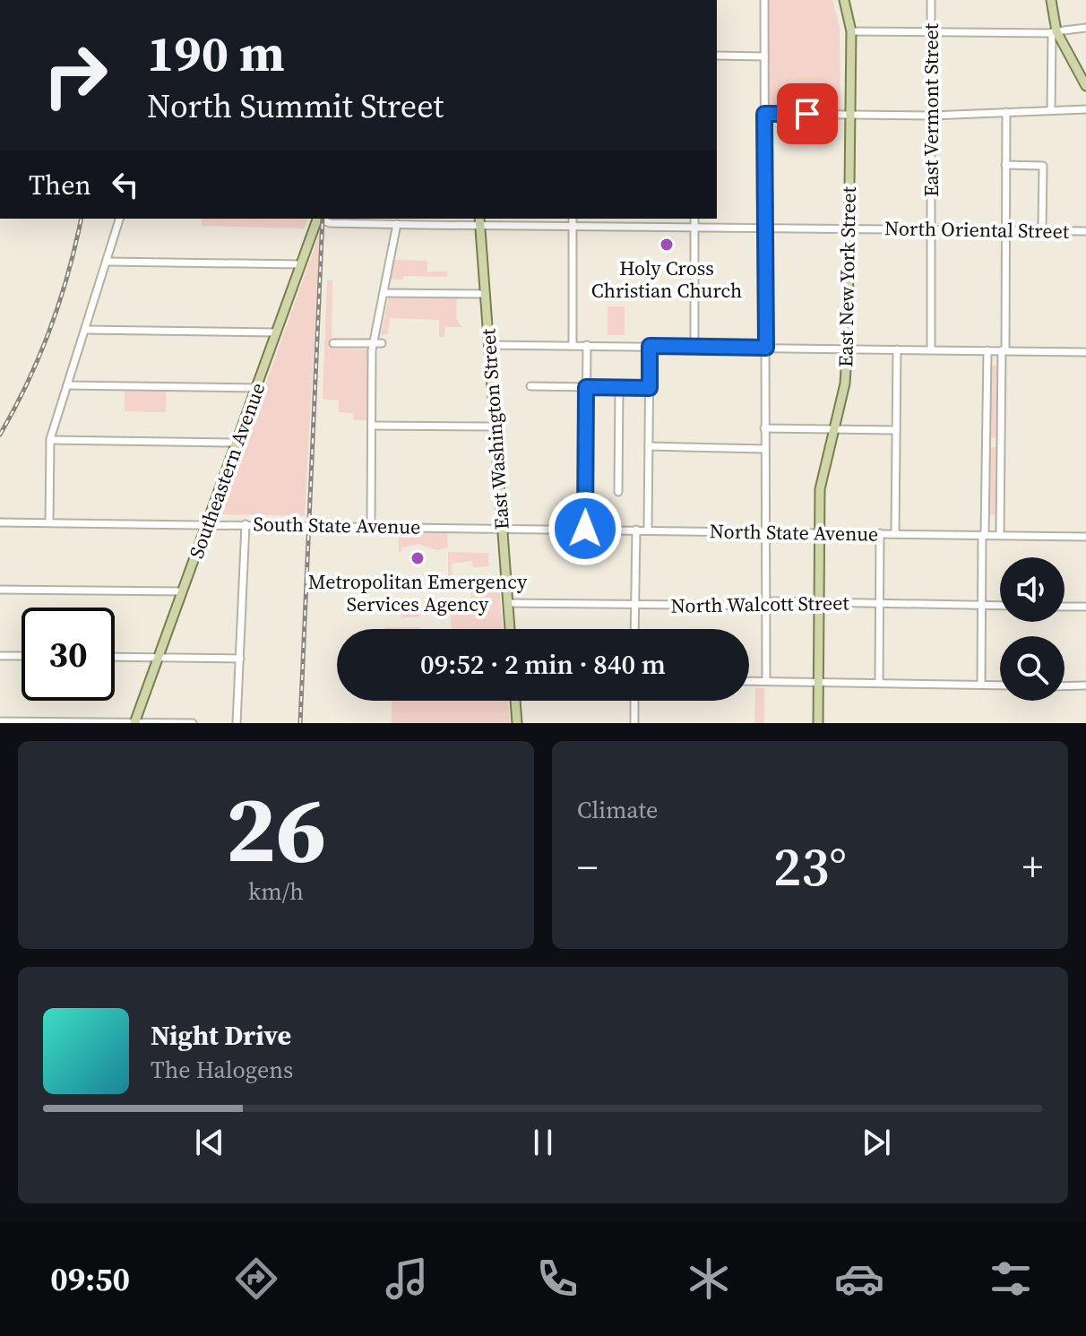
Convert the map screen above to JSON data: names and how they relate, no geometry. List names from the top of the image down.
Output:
{
  "streets": {
    "main road": ["East New York Street", "East Washington Street", "Southeastern Avenue"],
    "street": [
      "East Vermont Street",
      "North Oriental Street",
      "South State Avenue",
      "North State Avenue",
      "North Walcott Street"
    ]
  },
  "crossings": [
    ["East Vermont Street", "North Oriental Street"],
    ["North Oriental Street", "East New York Street"],
    ["North Oriental Street", "East Washington Street"],
    ["East New York Street", "North State Avenue"],
    ["East New York Street", "North Walcott Street"],
    ["East Washington Street", "South State Avenue"],
    ["East Washington Street", "North State Avenue"],
    ["East Washington Street", "North Walcott Street"],
    ["Southeastern Avenue", "South State Avenue"],
    ["South State Avenue", "North State Avenue"]
  ],
  "places": ["Holy Cross Christian Church", "Metropolitan Emergency Services Agency"],
  "page": {
    "turn": ["190 m", "North Summit Street"],
    "then": "Then",
    "limit": "30",
    "trip": "09:52 · 2 min · 840 m",
    "tile": [
      ["26", "km/h"],
      "Climate"
    ],
    "heat": ["−", "23°", "+"],
    "song": ["Night Drive", "The Halogens"],
    "tabs": "09:50"
  }
}
